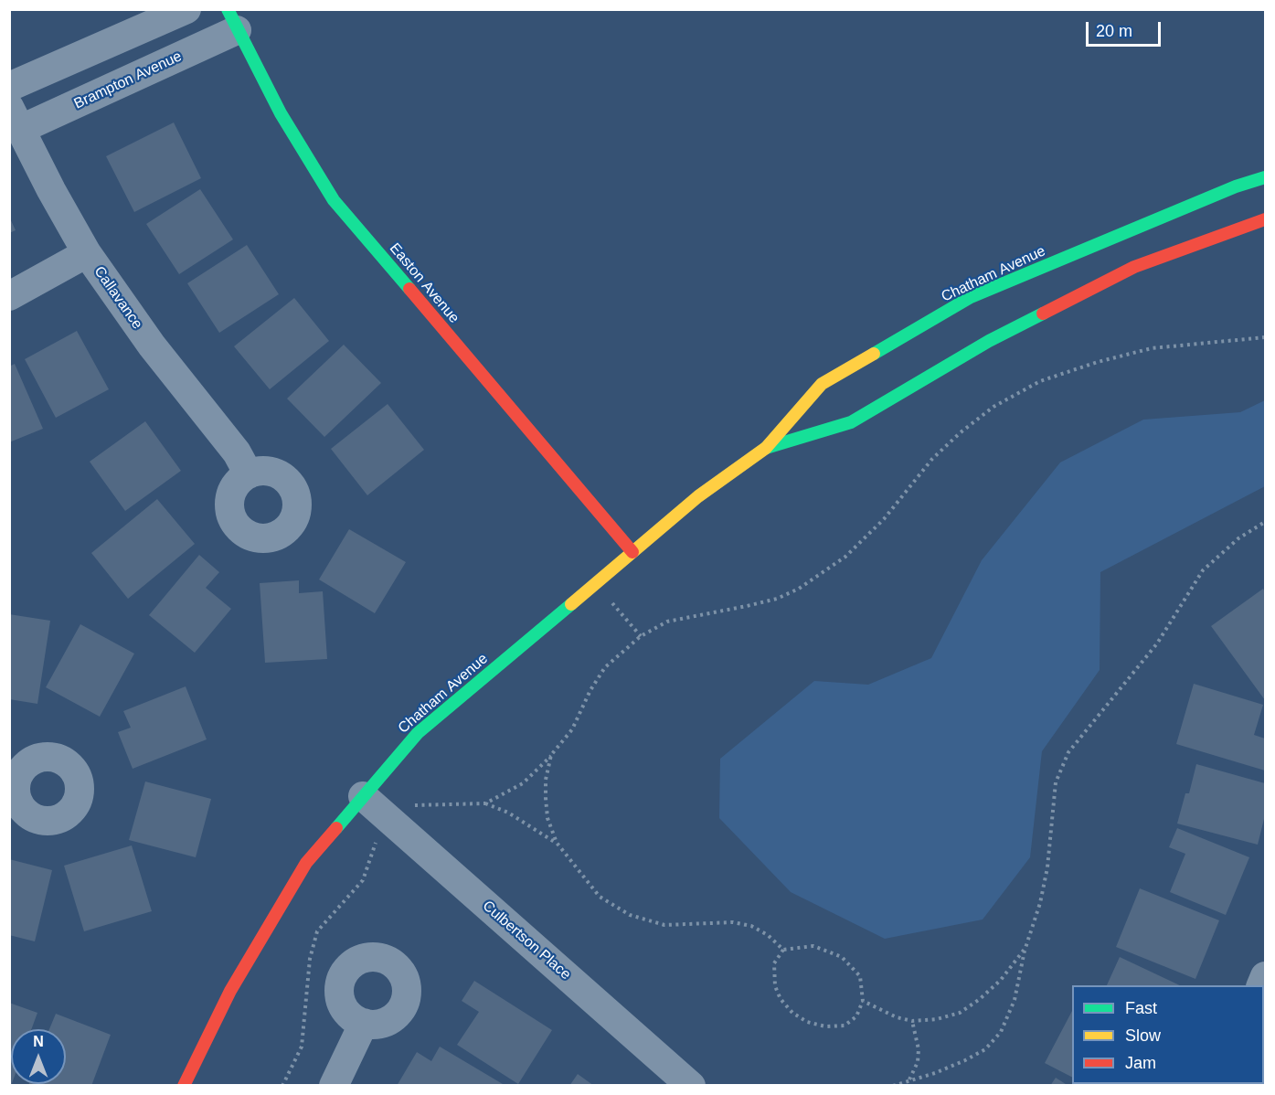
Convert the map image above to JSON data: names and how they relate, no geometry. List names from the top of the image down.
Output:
{
  "streets": {
    "street": [
      "Brampton Avenue",
      "Chatham Avenue",
      "Easton Avenue",
      "Callavance",
      "Culbertson Place"
    ]
  },
  "crossings": [
    ["Brampton Avenue", "Easton Avenue"],
    ["Brampton Avenue", "Callavance"],
    ["Chatham Avenue", "Easton Avenue"],
    ["Chatham Avenue", "Culbertson Place"]
  ],
  "legend": ["Fast", "Slow", "Jam"],
  "scale_bar": "20 m",
  "north": "top"
}
